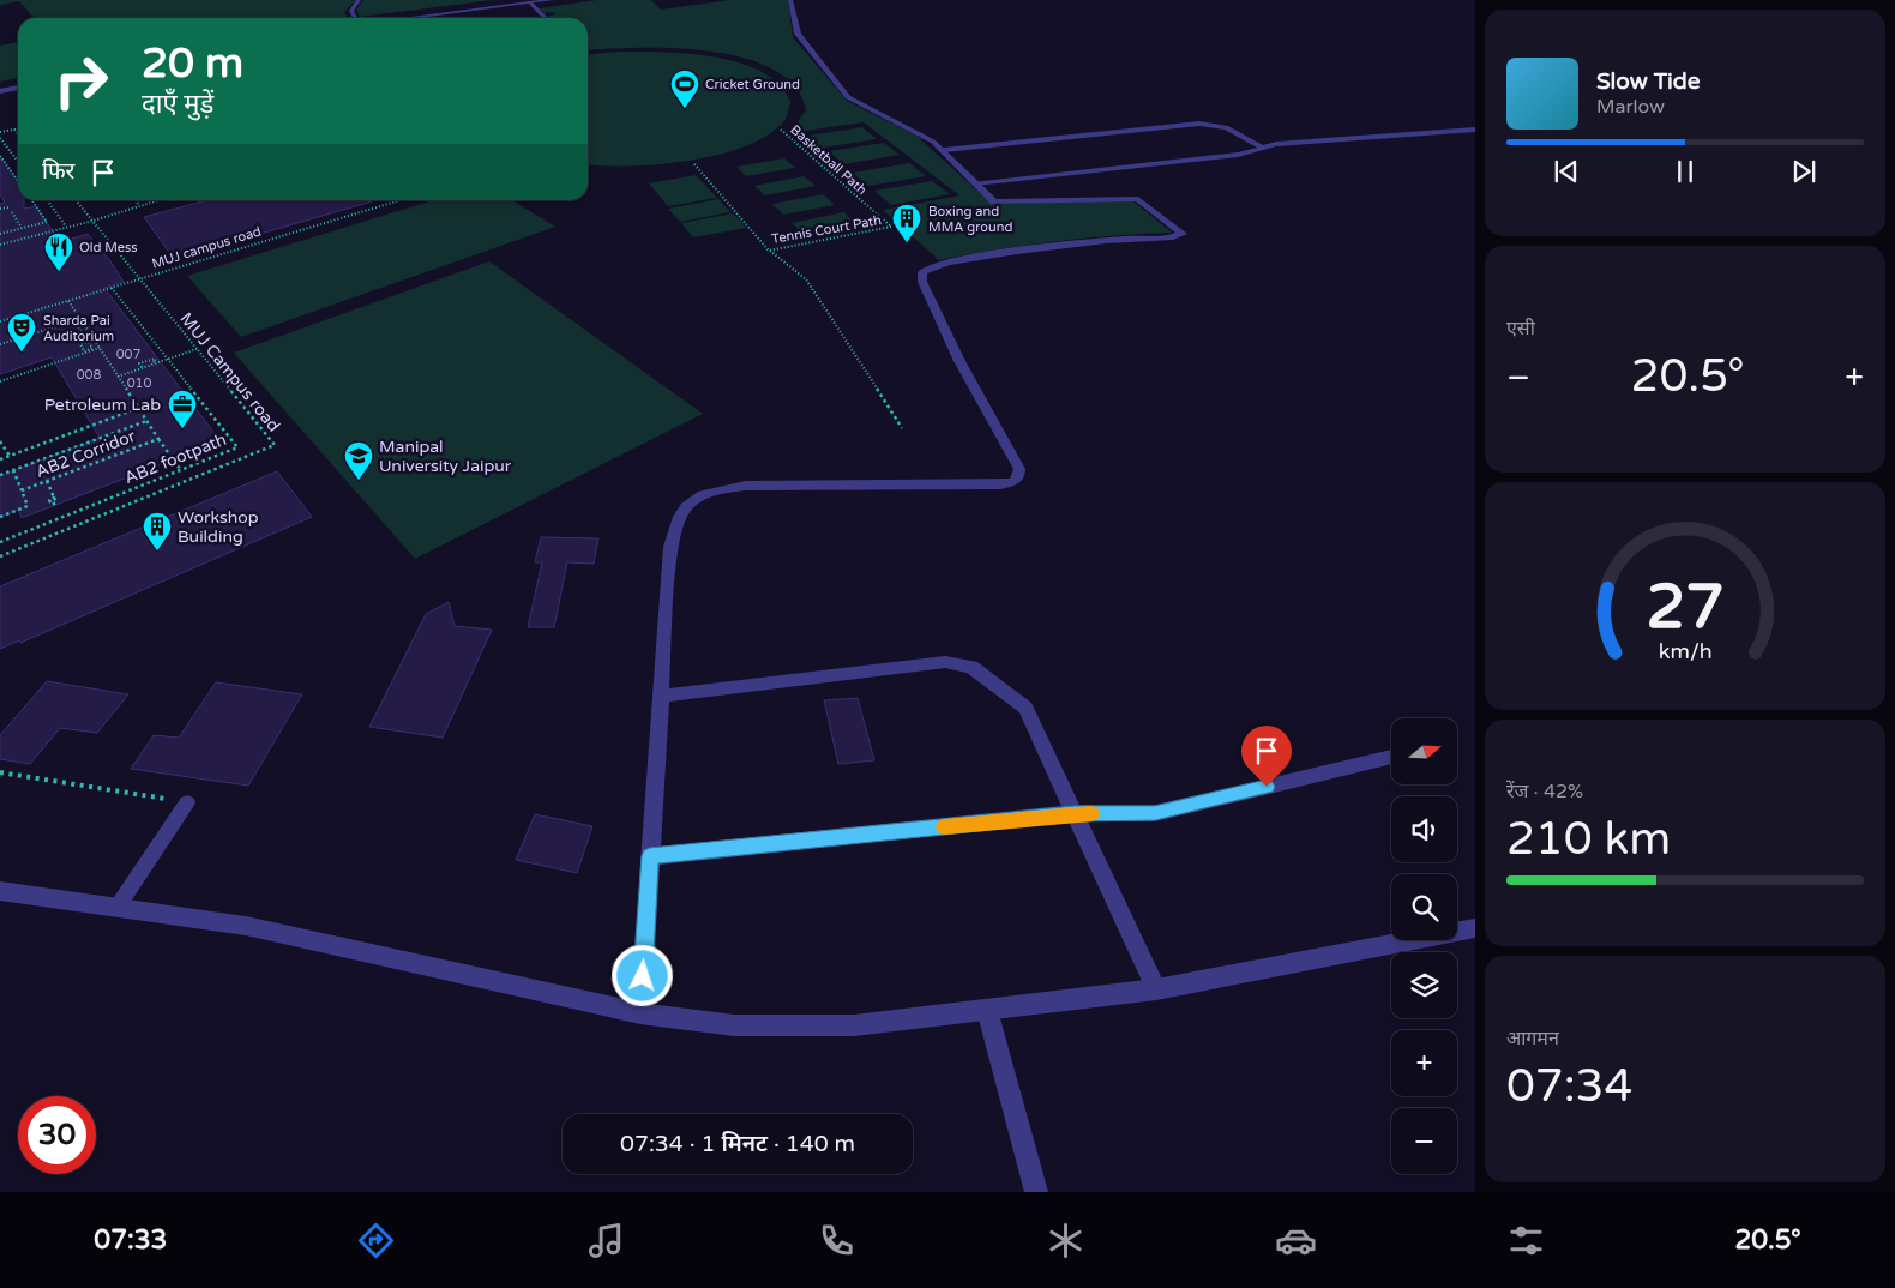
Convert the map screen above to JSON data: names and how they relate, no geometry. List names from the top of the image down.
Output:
{
  "streets": {
    "path": [
      "Basketball Path",
      "Tennis Court Path",
      "MUJ campus road",
      "MUJ Campus road",
      "AB2 Corridor",
      "AB2 footpath"
    ]
  },
  "crossings": [
    ["Basketball Path", "Tennis Court Path"],
    ["MUJ campus road", "MUJ Campus road"],
    ["MUJ campus road", "AB2 footpath"]
  ],
  "places": {
    "sports": ["Cricket Ground"],
    "building": ["Boxing and MMA ground", "Workshop Building"],
    "restaurant": ["Old Mess"],
    "theatre": ["Sharda Pai Auditorium"],
    "office": ["Petroleum Lab"],
    "school or university": ["Manipal University Jaipur"]
  },
  "house_numbers": ["007", "008", "010"],
  "north": "right",
  "page": {
    "turn": ["20 m", "दाएँ मुड़ें"],
    "song": ["Slow Tide", "Marlow"],
    "then": "फिर",
    "tile": [
      "एसी",
      ["रेंज · 42%", "210 km"],
      ["आगमन", "07:34"]
    ],
    "heat": ["−", "20.5°", "+"],
    "map_buttons": ["+", "−"],
    "limit": "30",
    "trip": "07:34 · 1 मिनट · 140 m",
    "tabs": ["07:33", "20.5°"],
    "gauge": ["27", "km/h"]
  }
}
